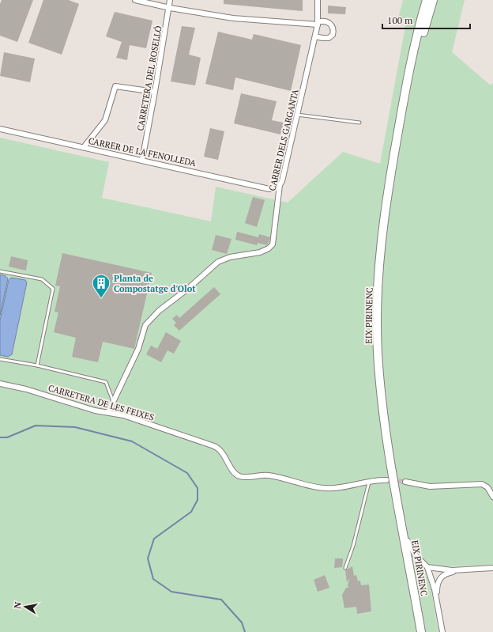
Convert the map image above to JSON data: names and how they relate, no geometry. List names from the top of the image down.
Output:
{
  "streets": {
    "main road": ["EIX PIRINENC"],
    "street": [
      "CARRETERA DEL ROSELLÓ",
      "CARRER DELS GARGANTA",
      "CARRER DE LA FENOLLEDA",
      "CARRETERA DE LES FEIXES"
    ]
  },
  "crossings": [
    ["CARRETERA DEL ROSELLÓ", "CARRER DE LA FENOLLEDA"],
    ["CARRER DELS GARGANTA", "CARRER DE LA FENOLLEDA"],
    ["CARRER DELS GARGANTA", "CARRETERA DE LES FEIXES"]
  ],
  "places": {
    "building": ["Planta de Compostatge d'Olot"]
  },
  "scale_bar": "100 m",
  "north": "left"
}
